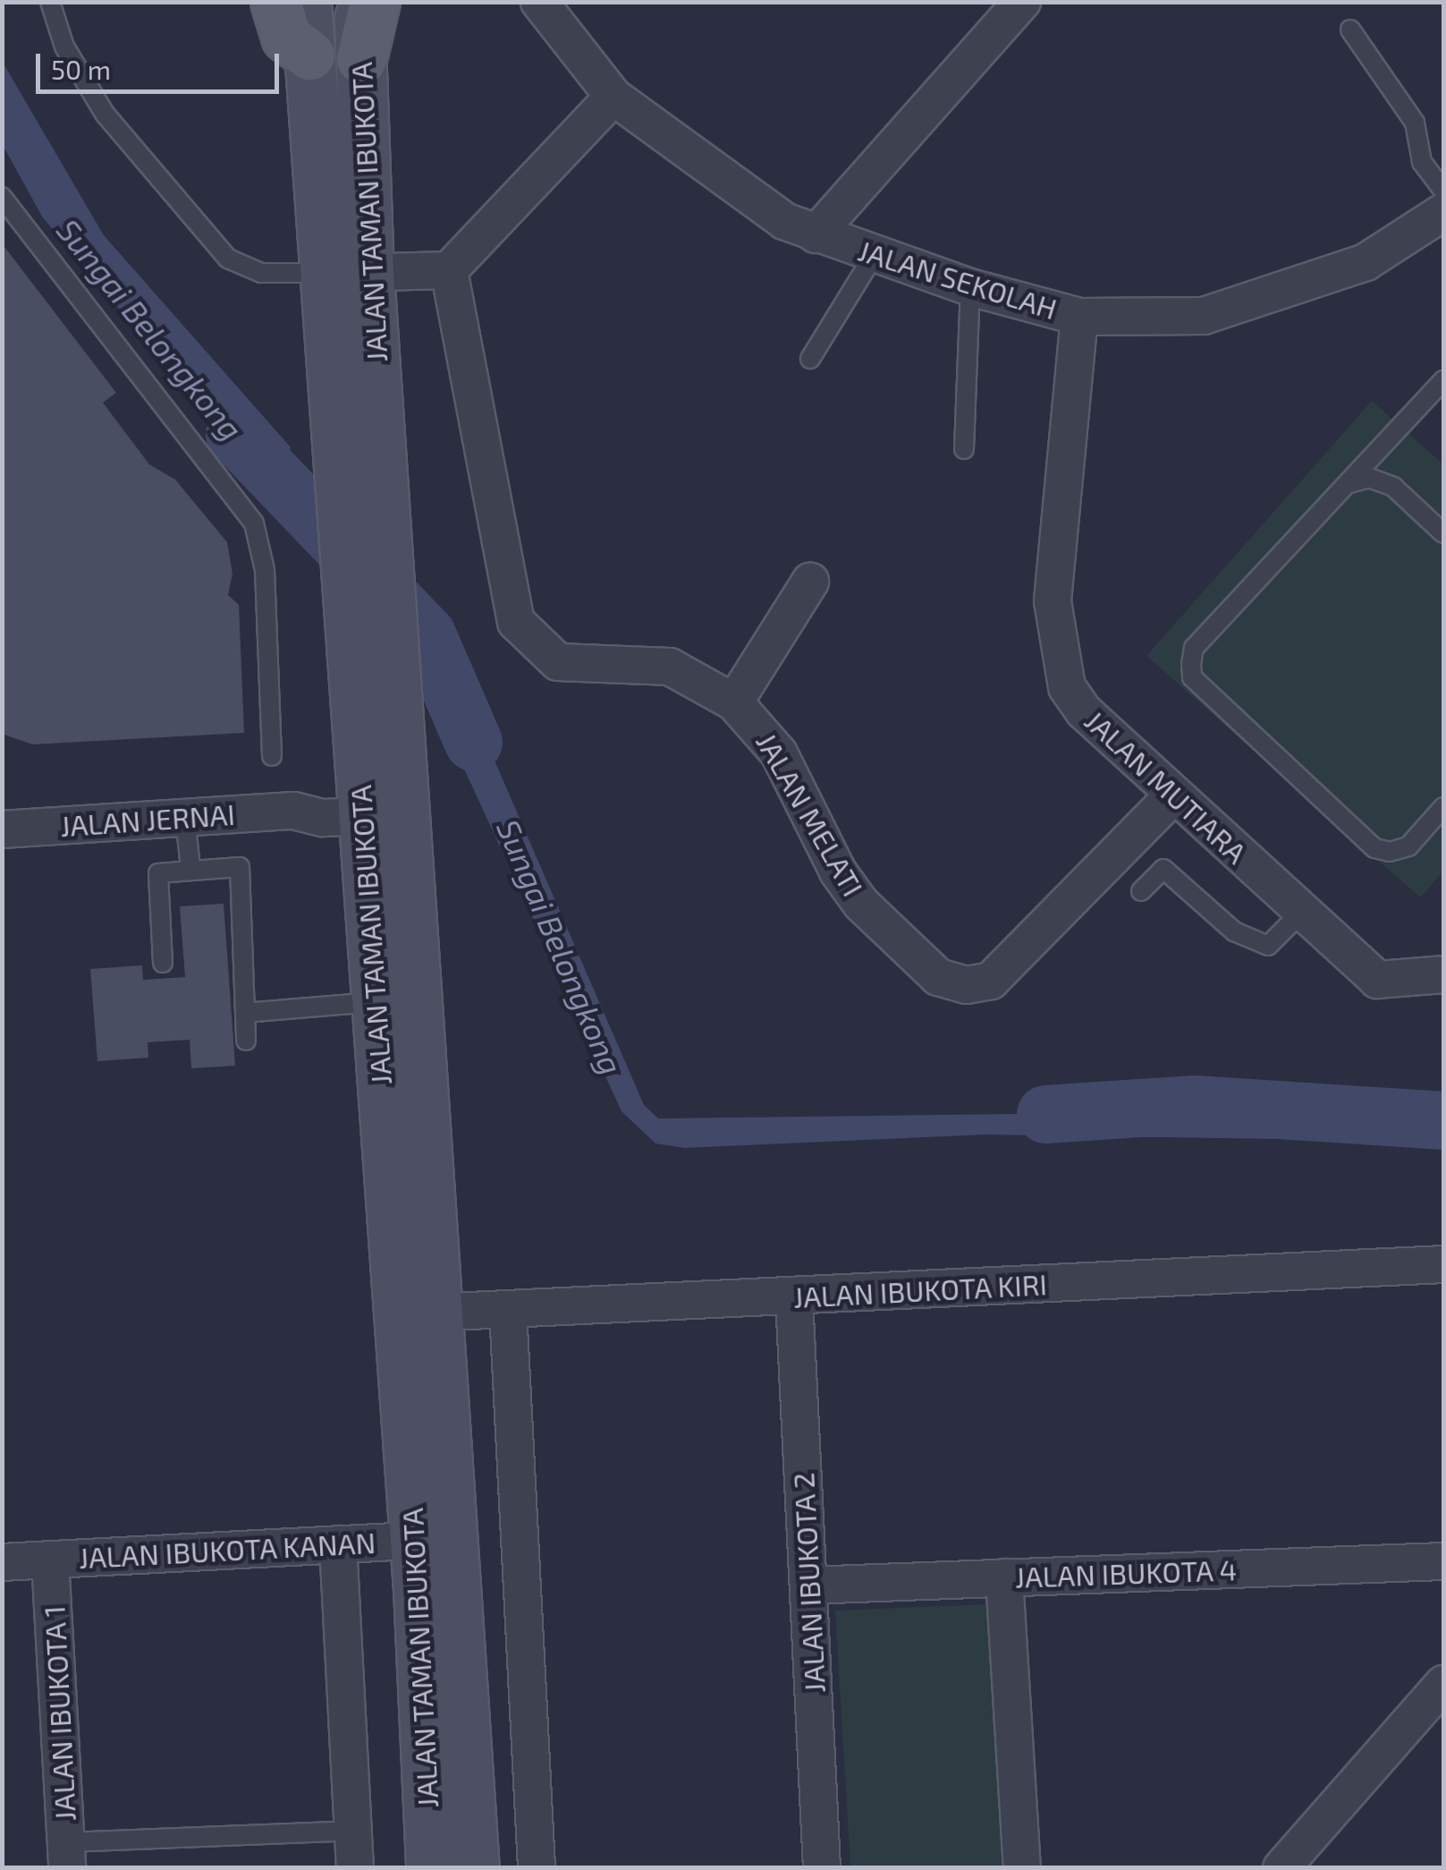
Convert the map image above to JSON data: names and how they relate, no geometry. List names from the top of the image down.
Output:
{
  "streets": {
    "main road": ["JALAN TAMAN IBUKOTA"],
    "street": [
      "JALAN SEKOLAH",
      "JALAN MUTIARA",
      "JALAN MELATI",
      "JALAN JERNAI",
      "JALAN IBUKOTA KIRI",
      "JALAN IBUKOTA KANAN",
      "JALAN IBUKOTA 4",
      "JALAN IBUKOTA 2",
      "JALAN IBUKOTA 1"
    ]
  },
  "crossings": [
    ["JALAN TAMAN IBUKOTA", "JALAN JERNAI"],
    ["JALAN TAMAN IBUKOTA", "JALAN IBUKOTA KIRI"],
    ["JALAN TAMAN IBUKOTA", "JALAN IBUKOTA KANAN"],
    ["JALAN SEKOLAH", "JALAN MUTIARA"],
    ["JALAN MUTIARA", "JALAN MELATI"],
    ["JALAN IBUKOTA KIRI", "JALAN IBUKOTA 2"],
    ["JALAN IBUKOTA KANAN", "JALAN IBUKOTA 1"],
    ["JALAN IBUKOTA 4", "JALAN IBUKOTA 2"]
  ],
  "water": ["Sungai Belongkong"],
  "scale_bar": "50 m"
}
